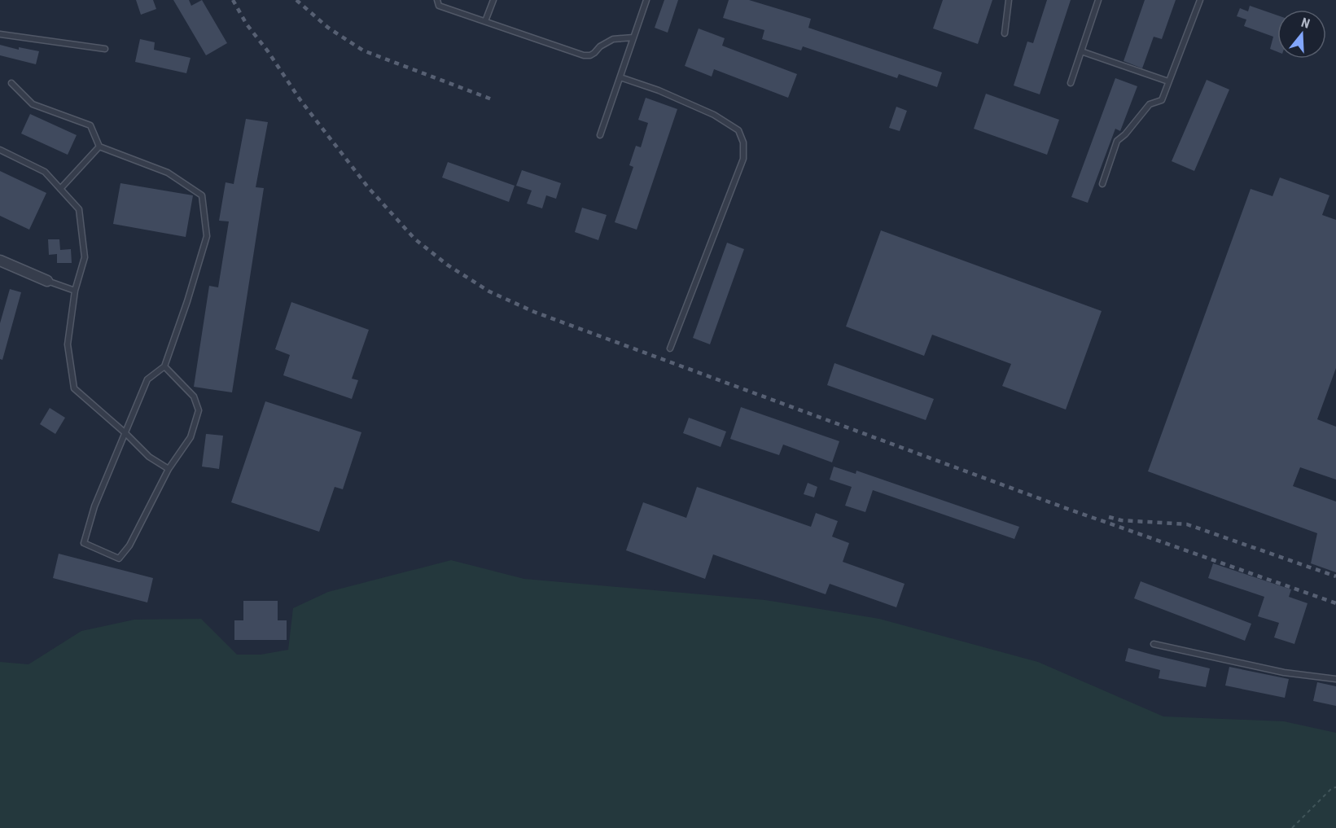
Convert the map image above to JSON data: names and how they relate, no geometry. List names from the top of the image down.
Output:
{
  "north": "top"
}
